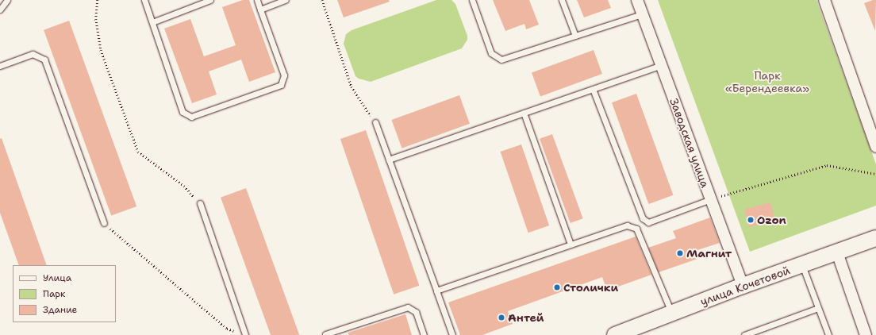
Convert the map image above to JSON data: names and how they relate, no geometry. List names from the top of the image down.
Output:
{
  "streets": {
    "main road": ["улица Кочетовой"],
    "street": ["Заводская улица"]
  },
  "crossings": [
    ["Заводская улица", "улица Кочетовой"]
  ],
  "parks": ["Парк «Берендеевка»"],
  "places": [
    "Ozon",
    "Магнит",
    "Столички",
    "Антей"
  ],
  "legend": ["Улица", "Парк", "Здание"]
}
